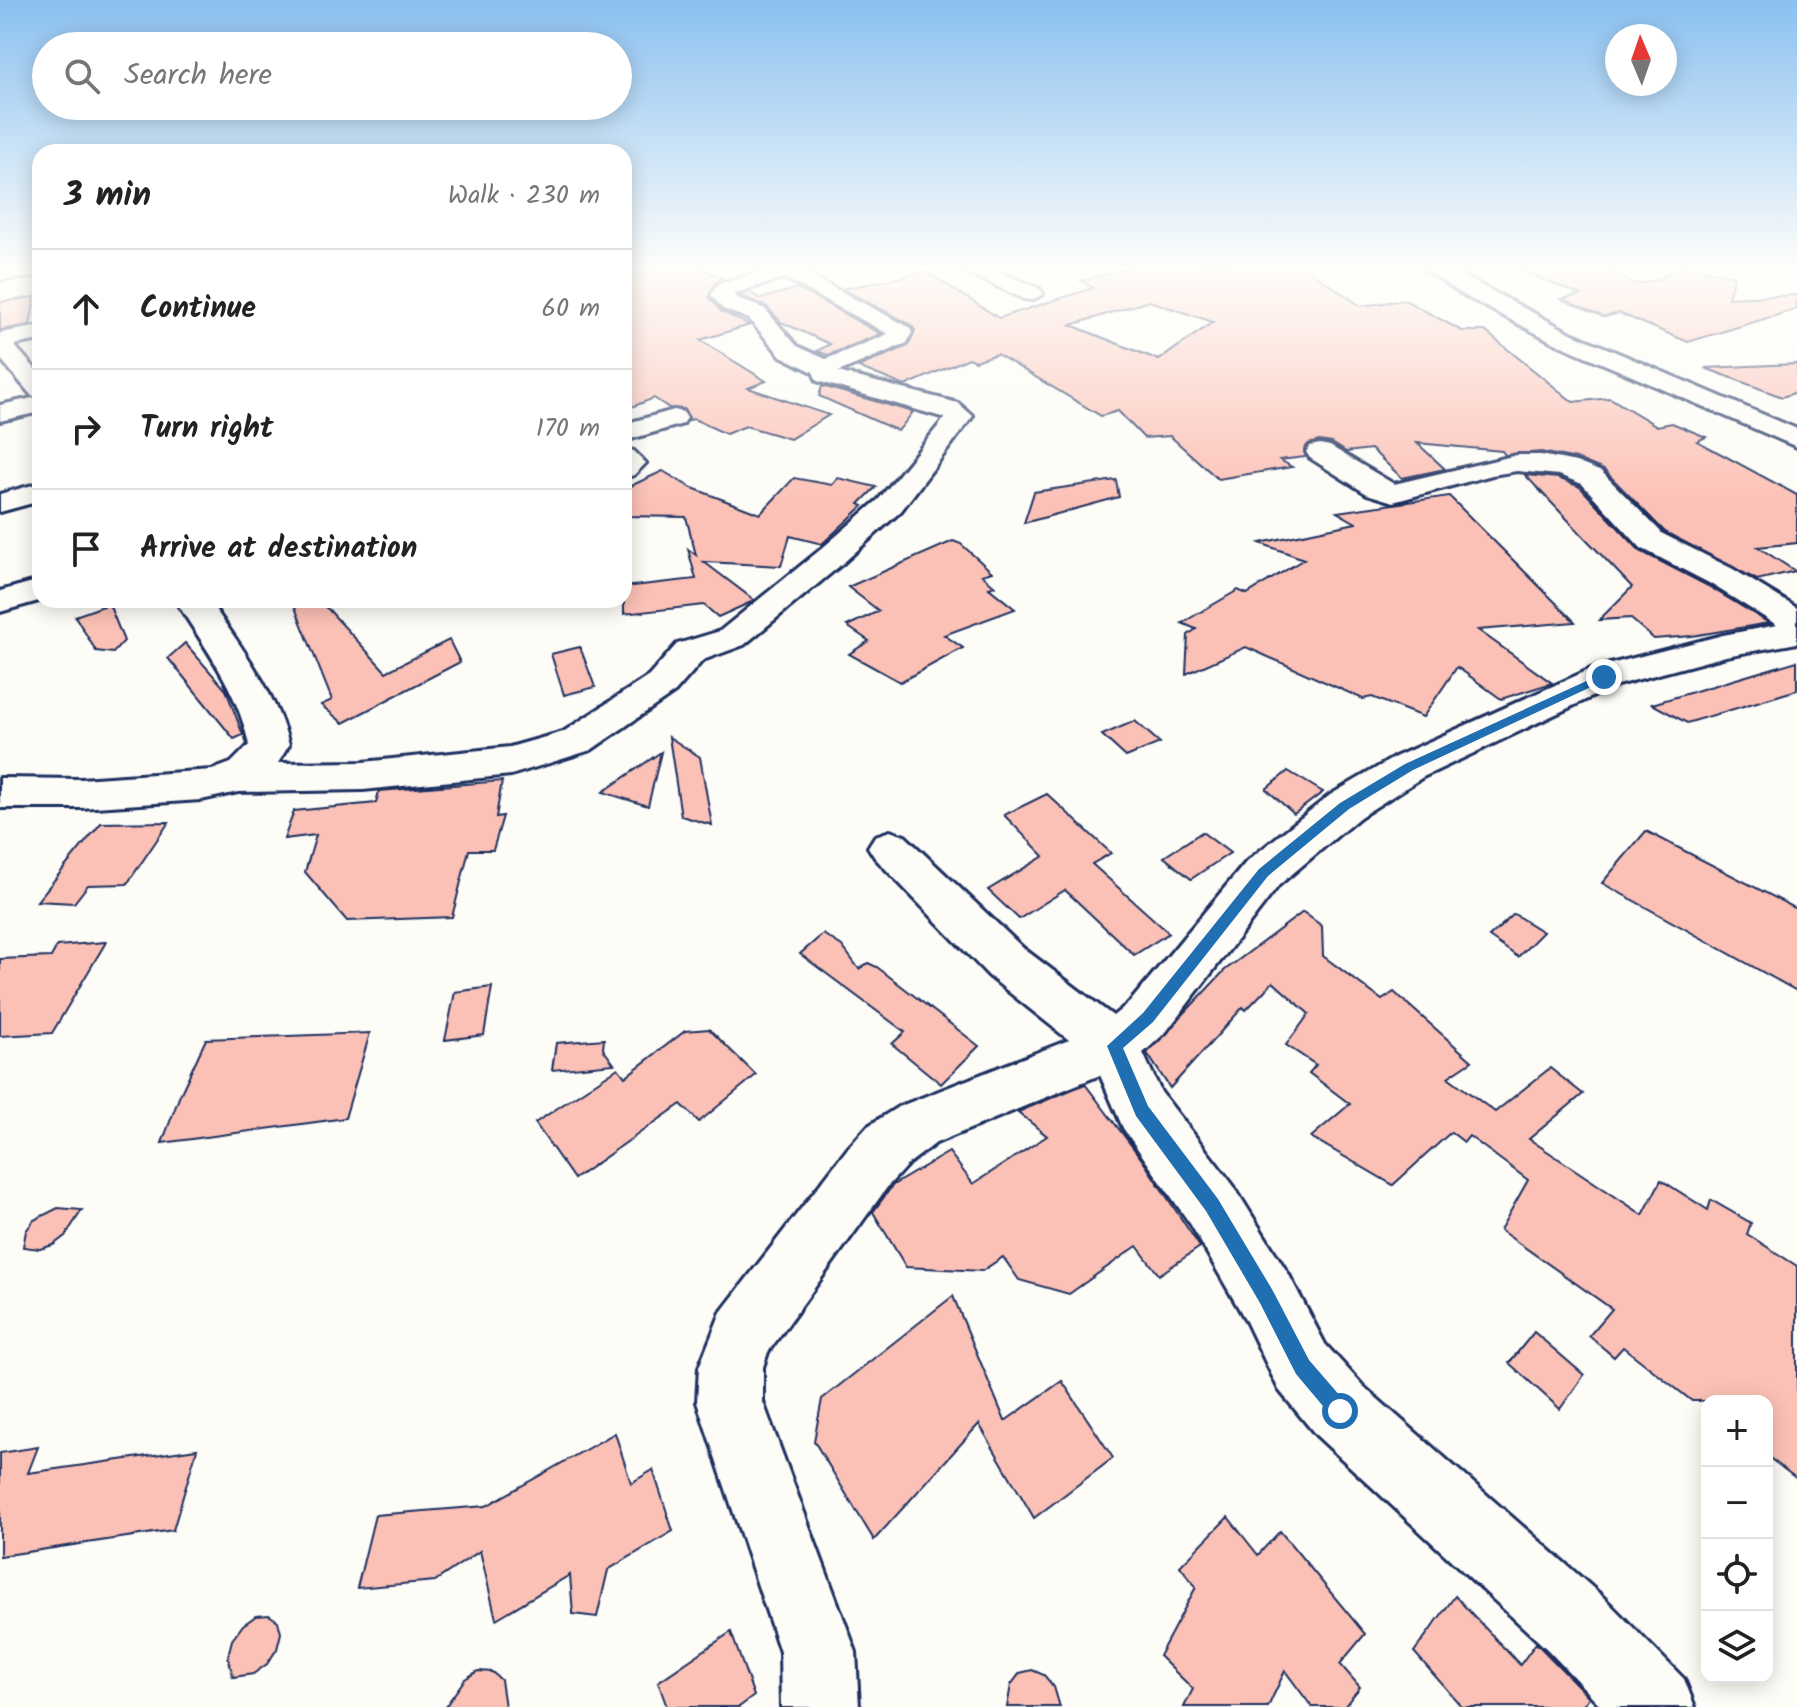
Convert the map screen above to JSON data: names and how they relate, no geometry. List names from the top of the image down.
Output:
{
  "north": "top",
  "page": {
    "search": "Search here",
    "heading": ["3 min", "Walk · 230 m"],
    "list": [
      ["Continue", "60 m"],
      ["Turn right", "170 m"],
      "Arrive at destination"
    ],
    "map_buttons": ["+", "−"]
  }
}
